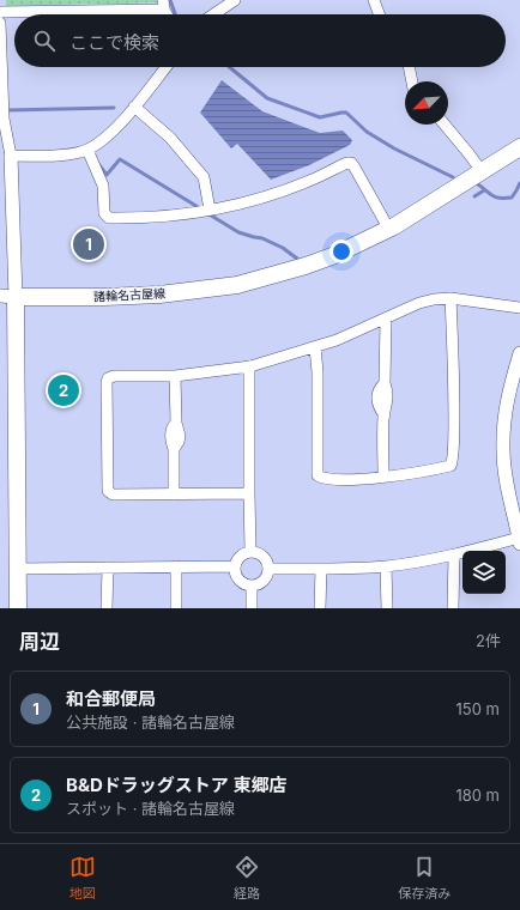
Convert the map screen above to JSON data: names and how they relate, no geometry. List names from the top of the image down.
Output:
{
  "streets": {
    "main road": ["諸輪名古屋線"]
  },
  "north": "bottom left",
  "page": {
    "search": "ここで検索",
    "pins": ["1", "2"],
    "heading": ["周辺", "2件"],
    "list": [
      {
        "mark": "1",
        "name": "和合郵便局",
        "note": "公共施設 · 諸輪名古屋線",
        "value": "150 m"
      },
      {
        "mark": "2",
        "name": "B&Dドラッグストア 東郷店",
        "note": "スポット · 諸輪名古屋線",
        "value": "180 m"
      }
    ],
    "nav": ["地図", "経路", "保存済み"]
  }
}
